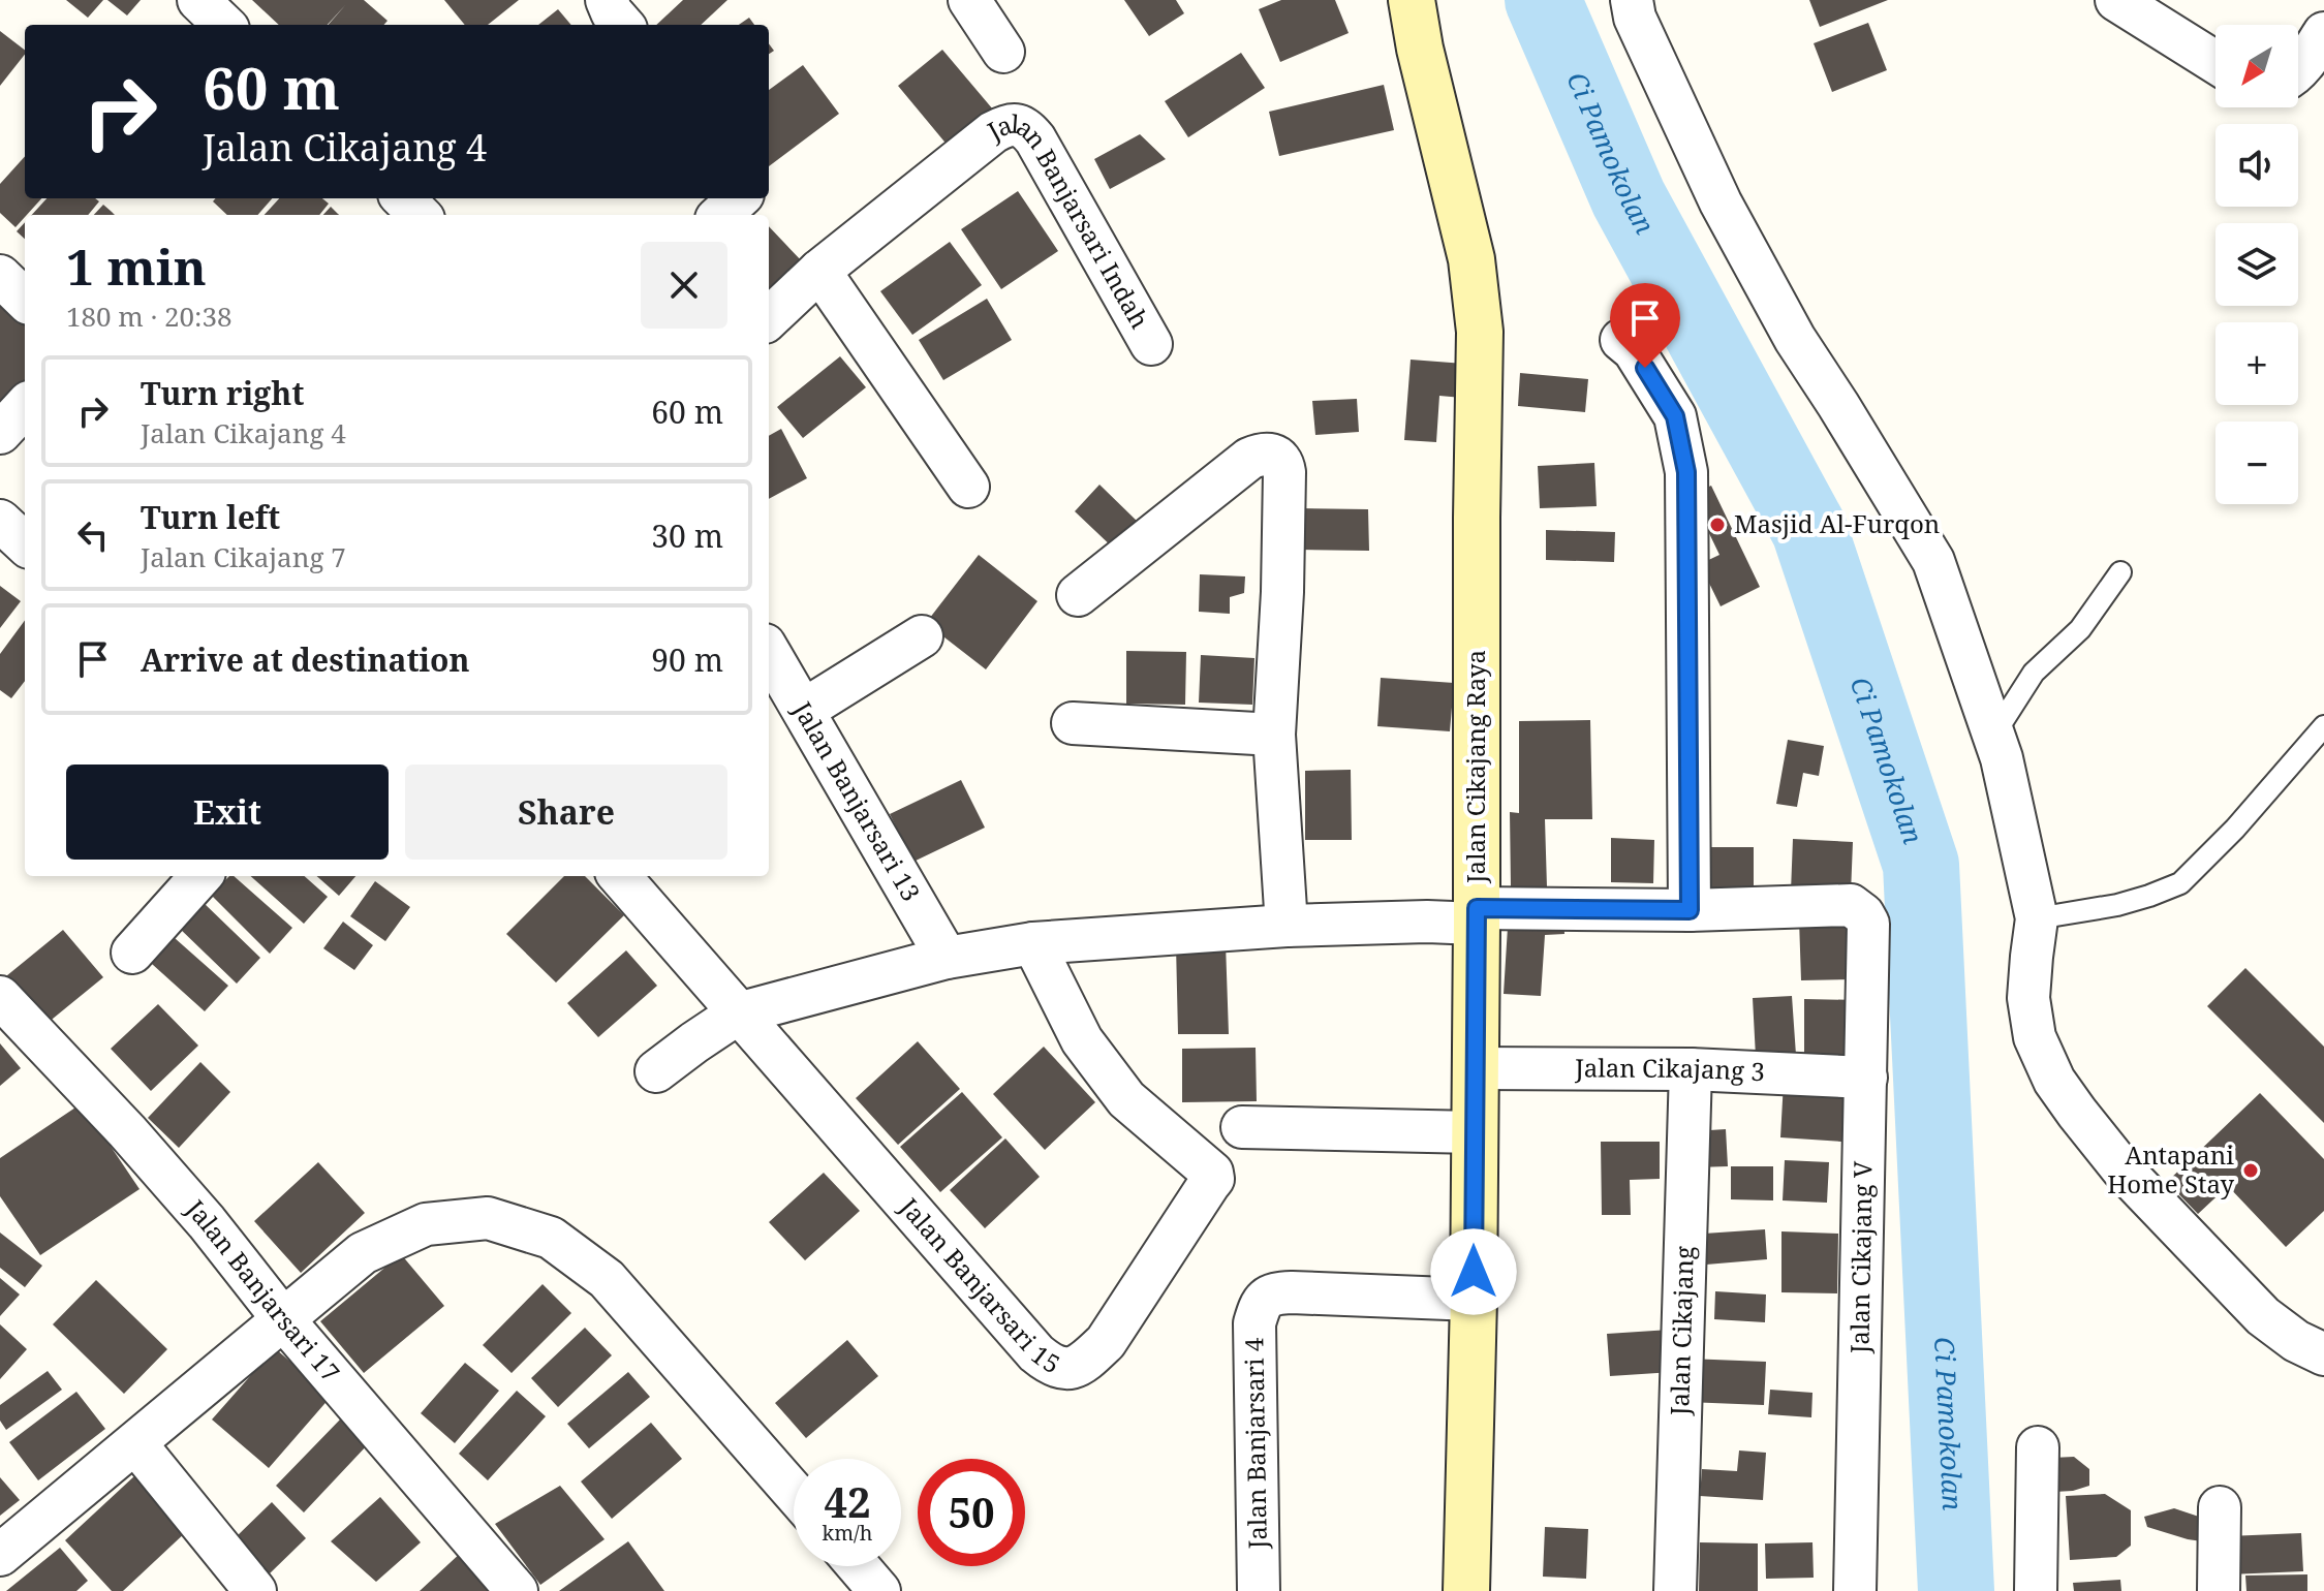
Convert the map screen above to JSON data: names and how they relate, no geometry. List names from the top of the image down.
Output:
{
  "streets": {
    "main road": ["Jalan Cikajang Raya"],
    "street": [
      "Jalan Banjarsari Indah",
      "Jalan Banjarsari 13",
      "Jalan Cikajang 3",
      "Jalan Cikajang V",
      "Jalan Banjarsari 15",
      "Jalan Banjarsari 17",
      "Jalan Cikajang",
      "Jalan Banjarsari 4"
    ]
  },
  "crossings": [
    ["Jalan Cikajang Raya", "Jalan Cikajang 3"],
    ["Jalan Cikajang Raya", "Jalan Banjarsari 4"],
    ["Jalan Cikajang 3", "Jalan Cikajang V"],
    ["Jalan Cikajang 3", "Jalan Cikajang"]
  ],
  "water": ["Ci Pamokolan"],
  "places": ["Masjid Al-Furqon", "Antapani Home Stay"],
  "north": "bottom left",
  "page": {
    "map_buttons": ["+", "−"],
    "turn": ["60 m", "Jalan Cikajang 4"],
    "heading": ["1 min", "180 m · 20:38"],
    "list": [
      {
        "name": "Turn right",
        "note": "Jalan Cikajang 4",
        "value": "60 m"
      },
      {
        "name": "Turn left",
        "note": "Jalan Cikajang 7",
        "value": "30 m"
      },
      {
        "name": "Arrive at destination",
        "value": "90 m"
      }
    ],
    "buttons": ["Exit", "Share"],
    "speed": "42 km/h",
    "limit": "50"
  }
}
